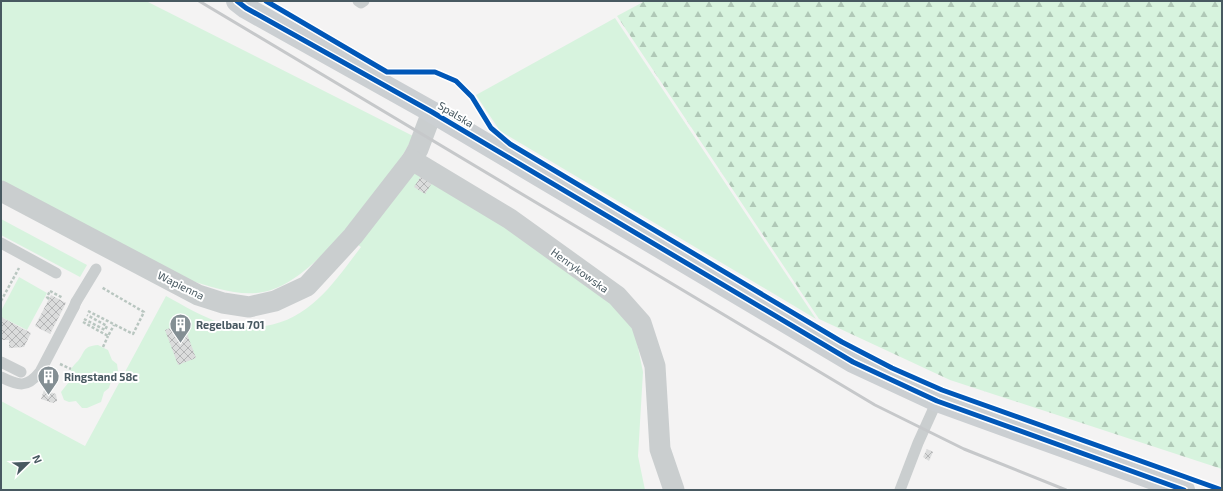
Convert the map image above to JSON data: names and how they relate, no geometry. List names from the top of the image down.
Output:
{
  "streets": {
    "street": ["Spalska", "Henrykowska", "Wapienna"]
  },
  "crossings": [
    ["Henrykowska", "Wapienna"]
  ],
  "places": {
    "building": ["Regelbau 701", "Ringstand 58c"]
  },
  "north": "top right"
}
